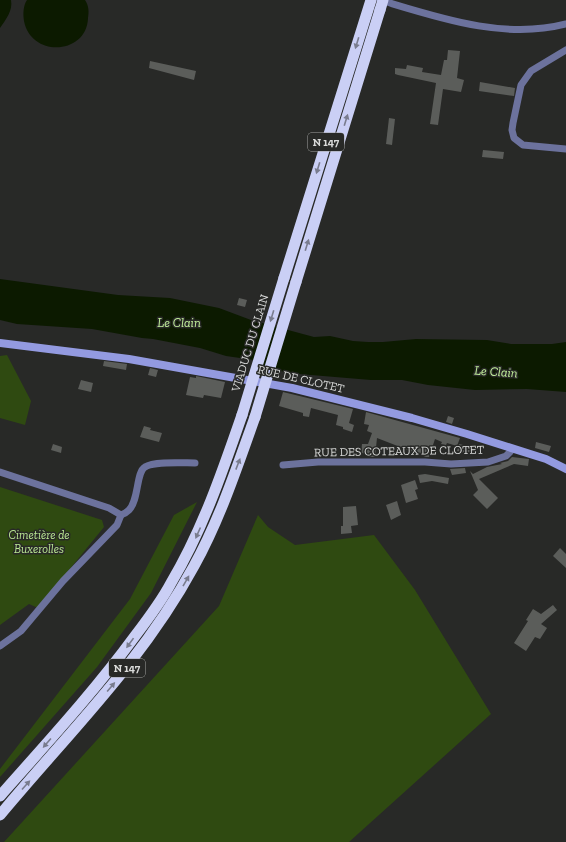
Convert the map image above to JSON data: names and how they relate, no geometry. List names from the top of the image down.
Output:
{
  "streets": {
    "highway": ["N 147", "VIADUC DU CLAIN"],
    "main road": ["RUE DE CLOTET"],
    "street": ["RUE DES COTEAUX DE CLOTET"]
  },
  "crossings": [
    ["RUE DE CLOTET", "RUE DES COTEAUX DE CLOTET"]
  ],
  "water": ["Le Clain"],
  "parks": ["Cimetière de Buxerolles"]
}
